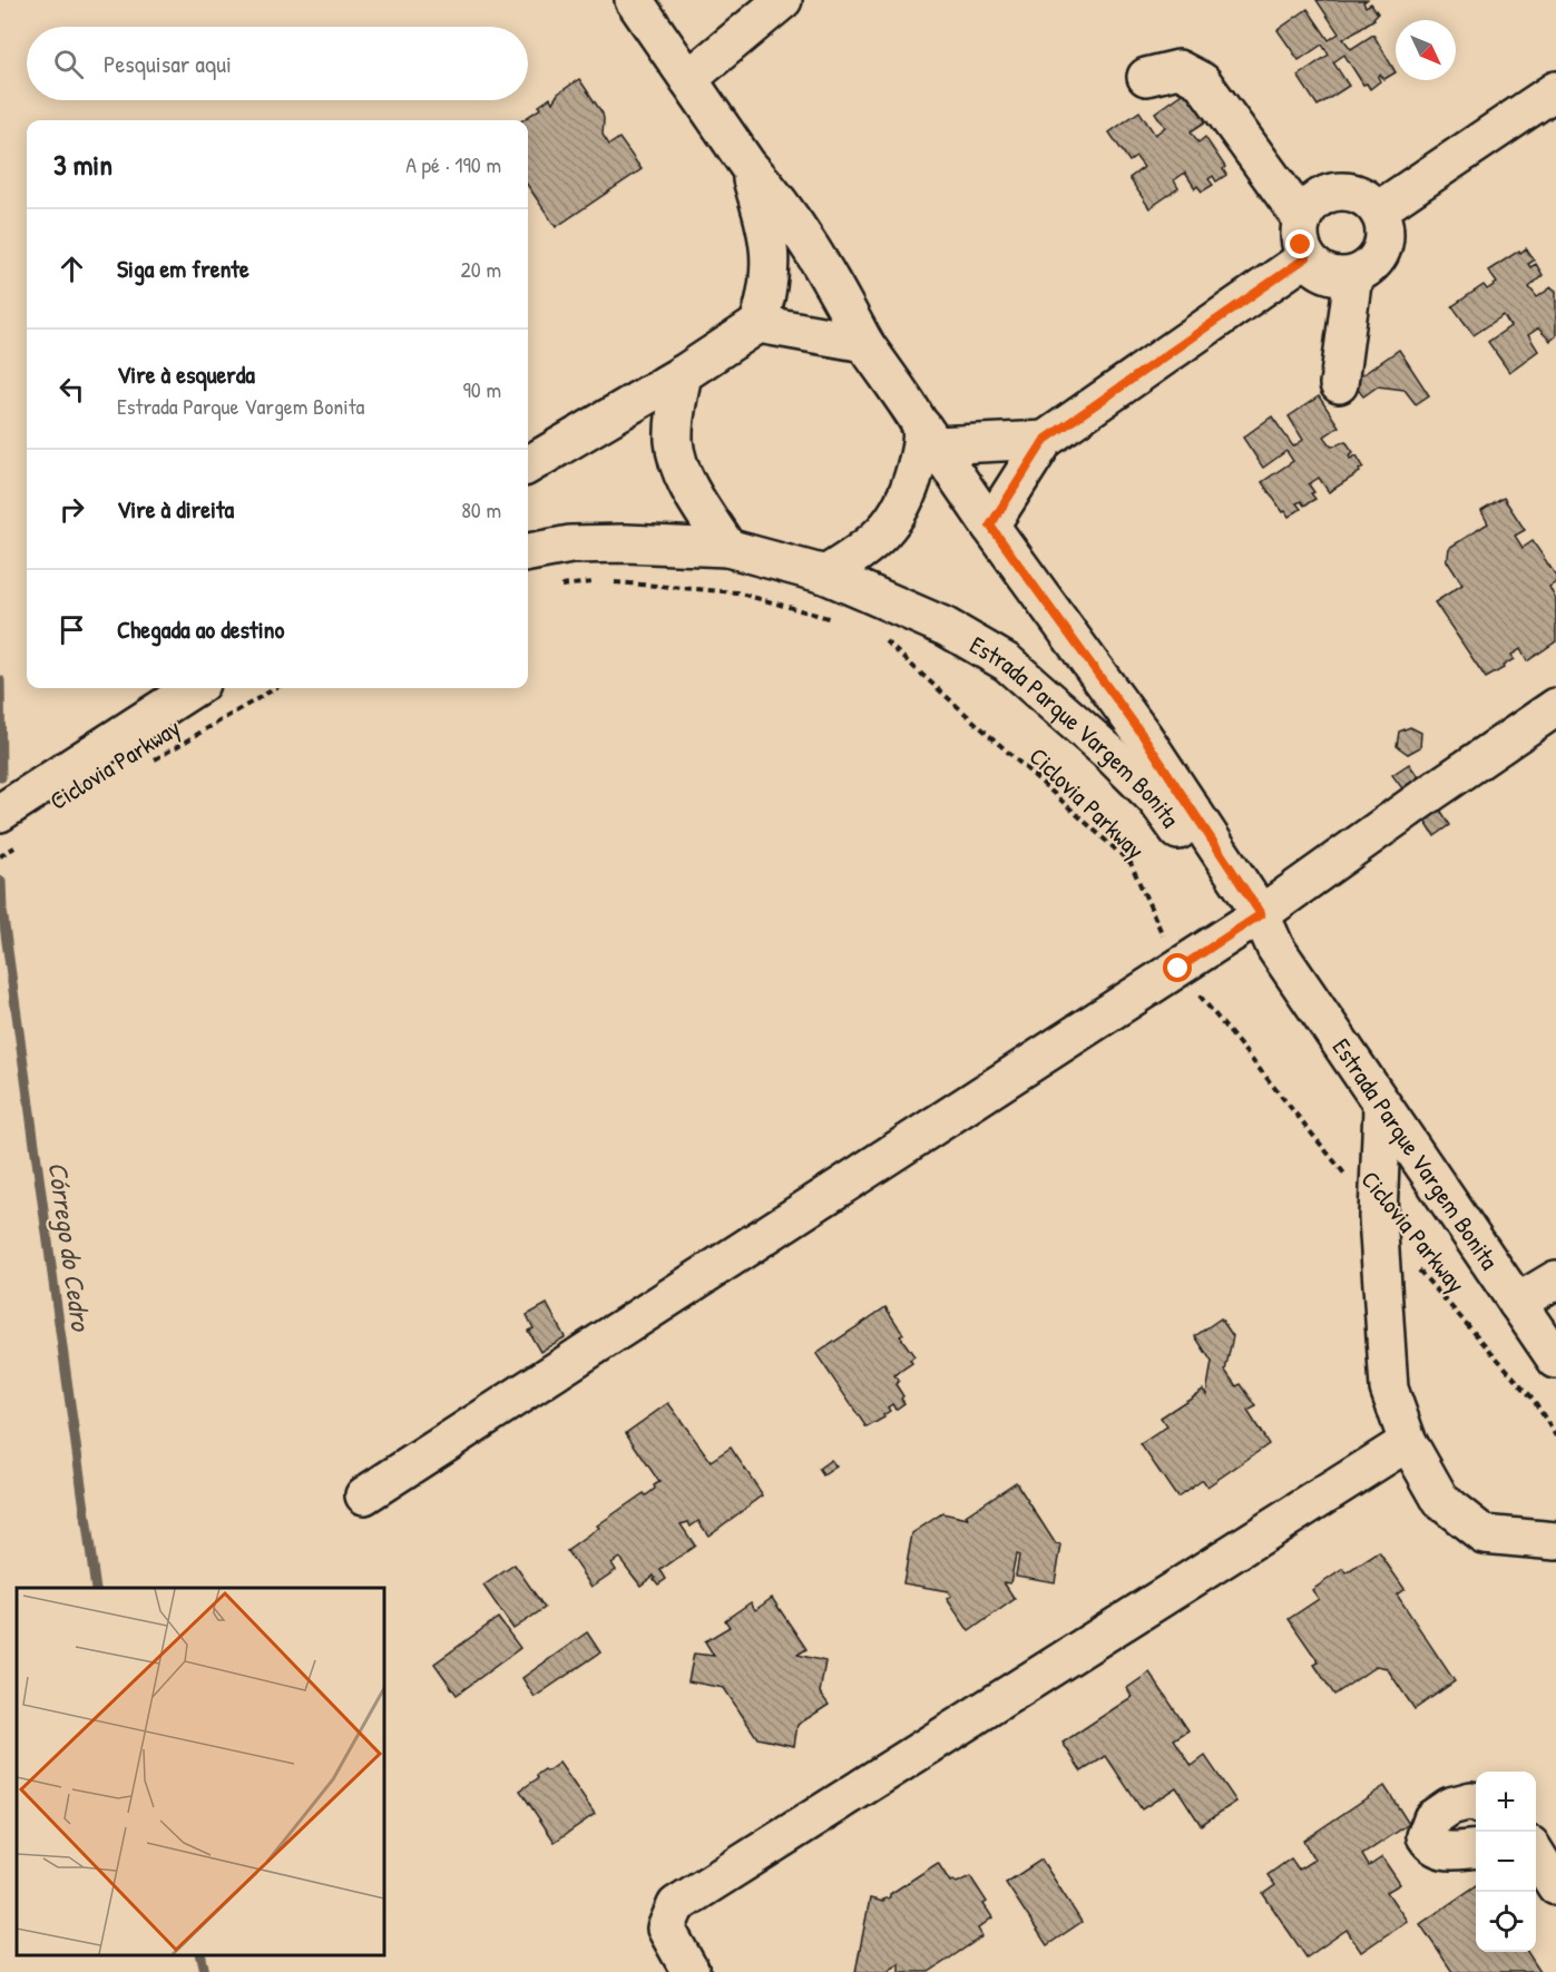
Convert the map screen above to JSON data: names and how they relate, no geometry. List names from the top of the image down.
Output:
{
  "streets": {
    "street": ["Estrada Parque Vargem Bonita"],
    "path": ["Ciclovia Parkway"]
  },
  "water": ["Córrego do Cedro"],
  "north": "bottom right",
  "page": {
    "search": "Pesquisar aqui",
    "heading": ["3 min", "A pé · 190 m"],
    "list": [
      ["Siga em frente", "20 m"],
      ["Vire à esquerda", "Estrada Parque Vargem Bonita", "90 m"],
      ["Vire à direita", "80 m"],
      "Chegada ao destino"
    ],
    "map_buttons": ["+", "−"]
  }
}
